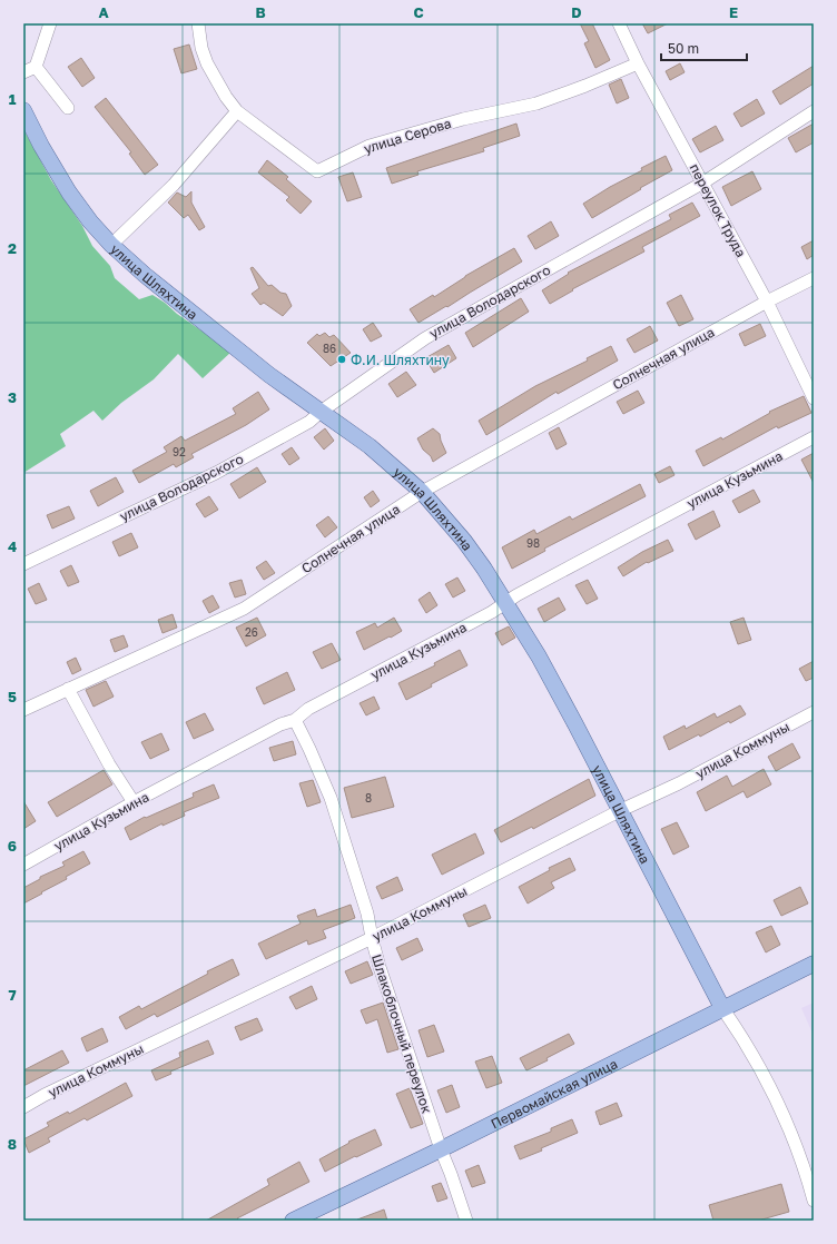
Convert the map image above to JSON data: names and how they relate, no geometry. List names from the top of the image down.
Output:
{
  "streets": {
    "main road": ["улица Шляхтина", "Первомайская улица"],
    "street": [
      "улица Серова",
      "переулок Труда",
      "улица Володарского",
      "Солнечная улица",
      "улица Кузьмина",
      "улица Коммуны",
      "Шлакоблочный переулок"
    ]
  },
  "crossings": [
    ["улица Серова", "переулок Труда"],
    ["переулок Труда", "улица Володарского"],
    ["переулок Труда", "Солнечная улица"],
    ["улица Шляхтина", "улица Володарского"],
    ["улица Шляхтина", "Солнечная улица"],
    ["улица Шляхтина", "улица Кузьмина"],
    ["улица Шляхтина", "улица Коммуны"],
    ["улица Шляхтина", "Первомайская улица"],
    ["улица Кузьмина", "Шлакоблочный переулок"],
    ["улица Коммуны", "Шлакоблочный переулок"],
    ["Шлакоблочный переулок", "Первомайская улица"]
  ],
  "places": ["Ф.И. Шляхтину"],
  "house_numbers": [
    "86",
    "92",
    "98",
    "26",
    "8"
  ],
  "scale_bar": "50 m",
  "grid": {
    "columns": [
      "A",
      "B",
      "C",
      "D",
      "E"
    ],
    "rows": [
      "1",
      "2",
      "3",
      "4",
      "5",
      "6",
      "7",
      "8"
    ]
  }
}
